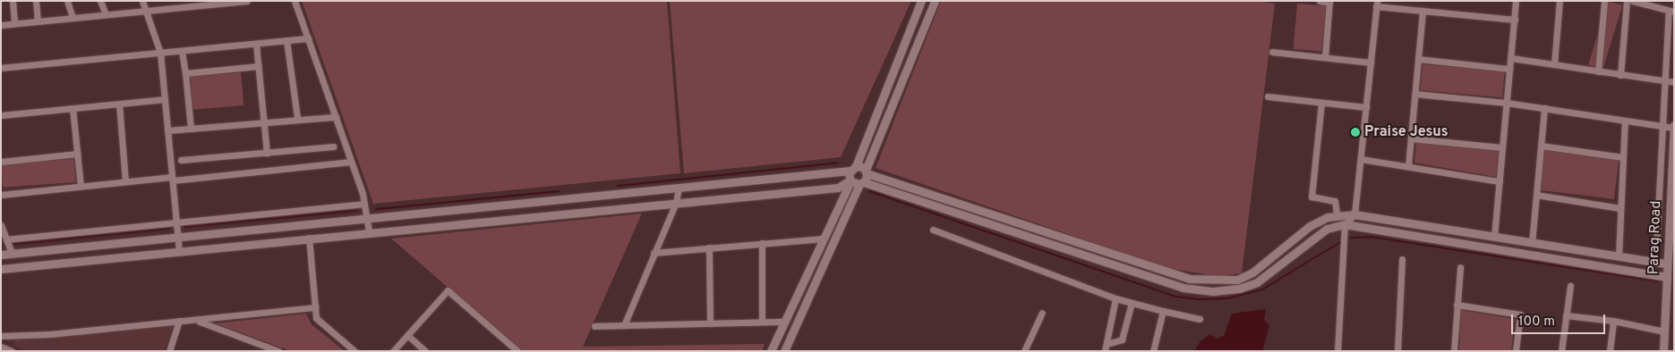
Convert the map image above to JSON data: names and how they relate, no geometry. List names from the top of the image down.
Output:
{
  "streets": {
    "street": ["Parag Road"]
  },
  "places": ["Praise Jesus"],
  "scale_bar": "100 m"
}
